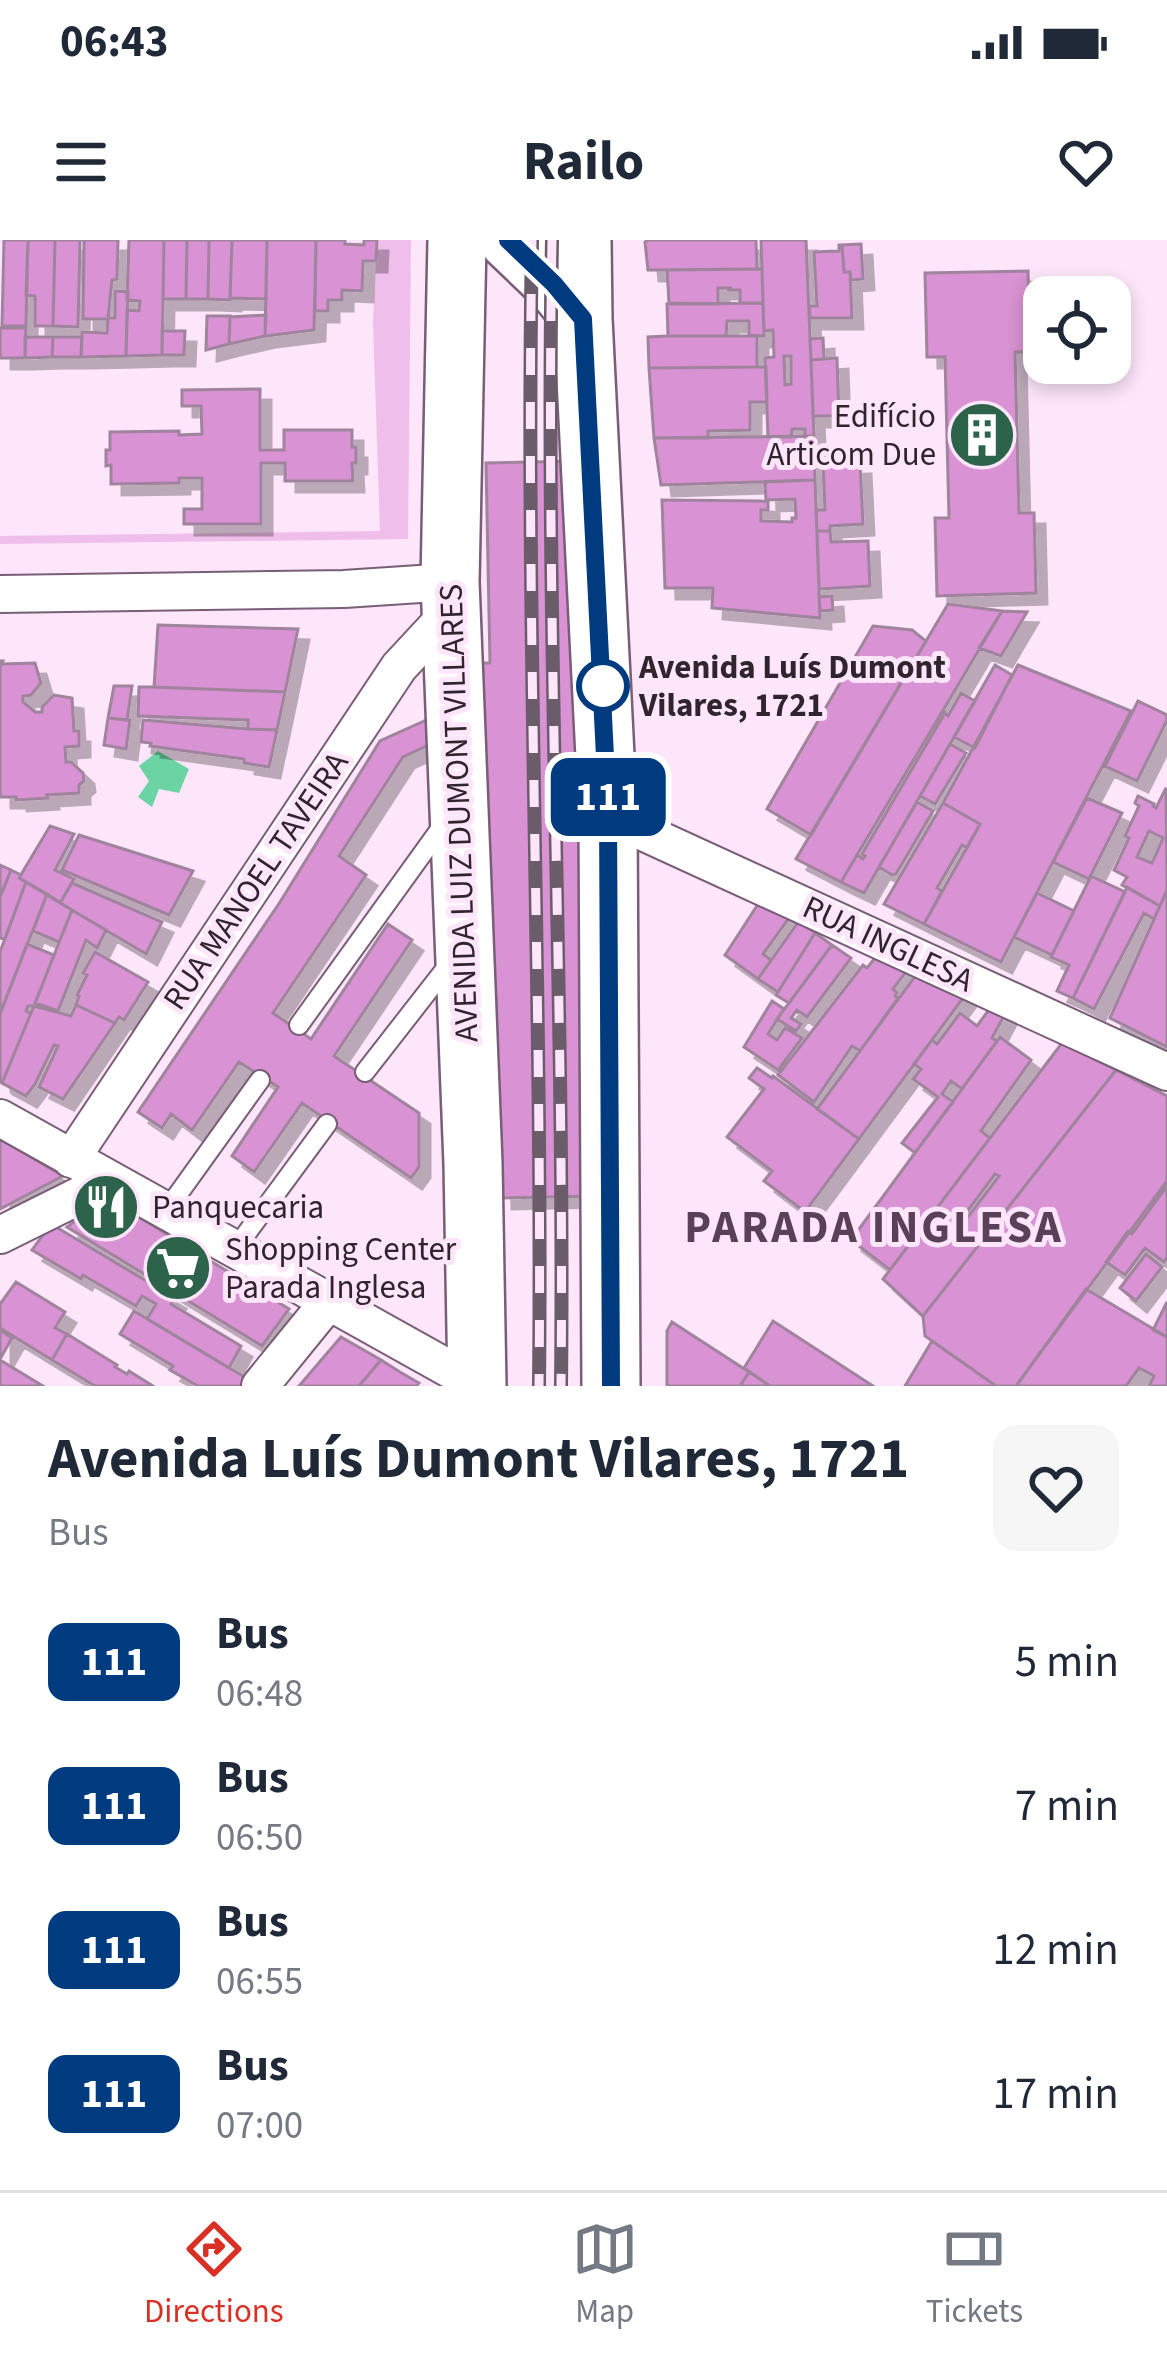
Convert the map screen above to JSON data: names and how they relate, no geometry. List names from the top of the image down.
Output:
{
  "streets": {
    "main road": ["AVENIDA LUIZ DUMONT VILLARES"],
    "street": ["RUA MANOEL TAVEIRA", "RUA INGLESA"]
  },
  "crossings": [
    ["AVENIDA LUIZ DUMONT VILLARES", "RUA MANOEL TAVEIRA"]
  ],
  "districts": ["PARADA INGLESA"],
  "places": {
    "building": ["Edifício Articom Due"],
    "other": ["Avenida Luís Dumont Vilares, 1721"],
    "restaurant": ["Panquecaria"],
    "supermarket": ["Shopping Center Parada Inglesa"]
  },
  "lines": ["bus line 111"],
  "page": {
    "status": "06:43",
    "header": "Railo",
    "on_map": "111",
    "heading": ["Avenida Luís Dumont Vilares, 1721", "Bus"],
    "list": [
      {
        "mark": "111",
        "name": "Bus",
        "note": "06:48",
        "value": "5 min"
      },
      {
        "mark": "111",
        "name": "Bus",
        "note": "06:50",
        "value": "7 min"
      },
      {
        "mark": "111",
        "name": "Bus",
        "note": "06:55",
        "value": "12 min"
      },
      {
        "mark": "111",
        "name": "Bus",
        "note": "07:00",
        "value": "17 min"
      }
    ],
    "tabs": ["Directions", "Map", "Tickets"]
  }
}
